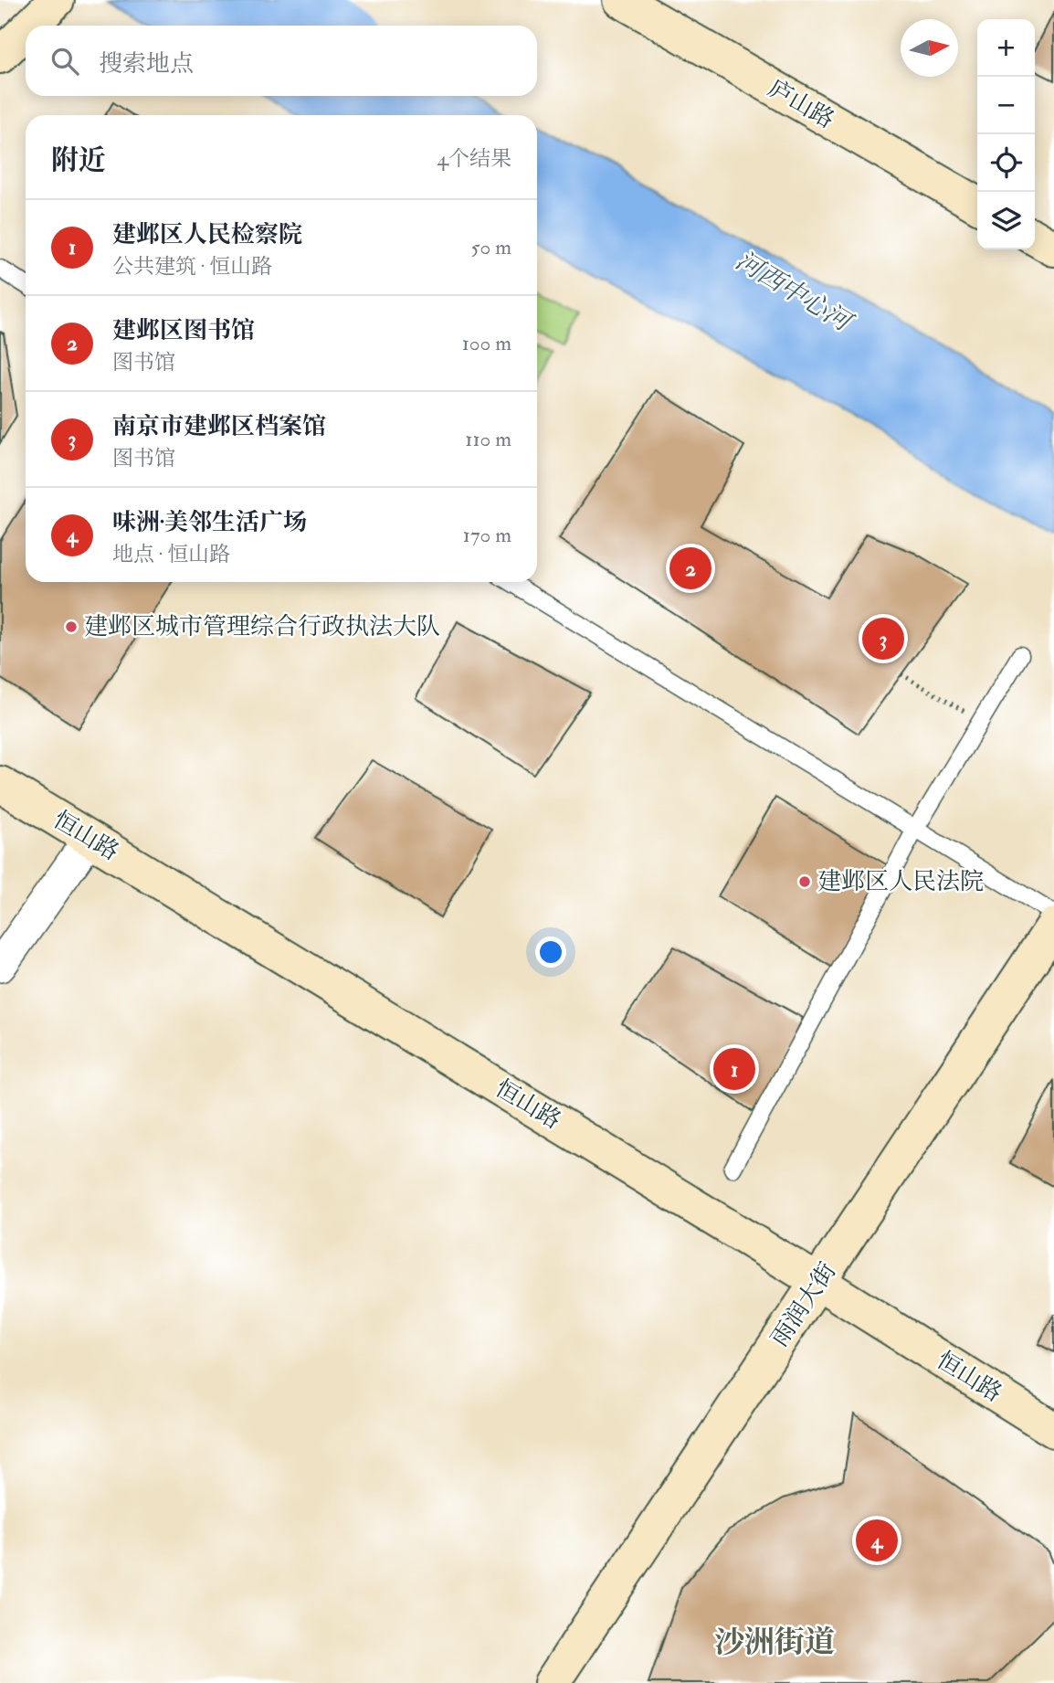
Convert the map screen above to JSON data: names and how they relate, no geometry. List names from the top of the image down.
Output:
{
  "streets": {
    "street": ["庐山路", "恒山路", "雨润大街"]
  },
  "crossings": [
    ["恒山路", "雨润大街"]
  ],
  "districts": ["沙洲街道"],
  "water": ["河西中心河"],
  "places": ["建邺区城市管理综合行政执法大队", "建邺区人民法院"],
  "north": "right",
  "page": {
    "map_buttons": ["+", "−"],
    "search": "搜索地点",
    "heading": ["附近", "4个结果"],
    "list": [
      {
        "mark": "1",
        "name": "建邺区人民检察院",
        "note": "公共建筑 · 恒山路",
        "value": "50 m"
      },
      {
        "mark": "2",
        "name": "建邺区图书馆",
        "note": "图书馆",
        "value": "100 m"
      },
      {
        "mark": "3",
        "name": "南京市建邺区档案馆",
        "note": "图书馆",
        "value": "110 m"
      },
      {
        "mark": "4",
        "name": "味洲·美邻生活广场",
        "note": "地点 · 恒山路",
        "value": "170 m"
      }
    ],
    "pins": [
      "2",
      "3",
      "1",
      "4"
    ]
  }
}
